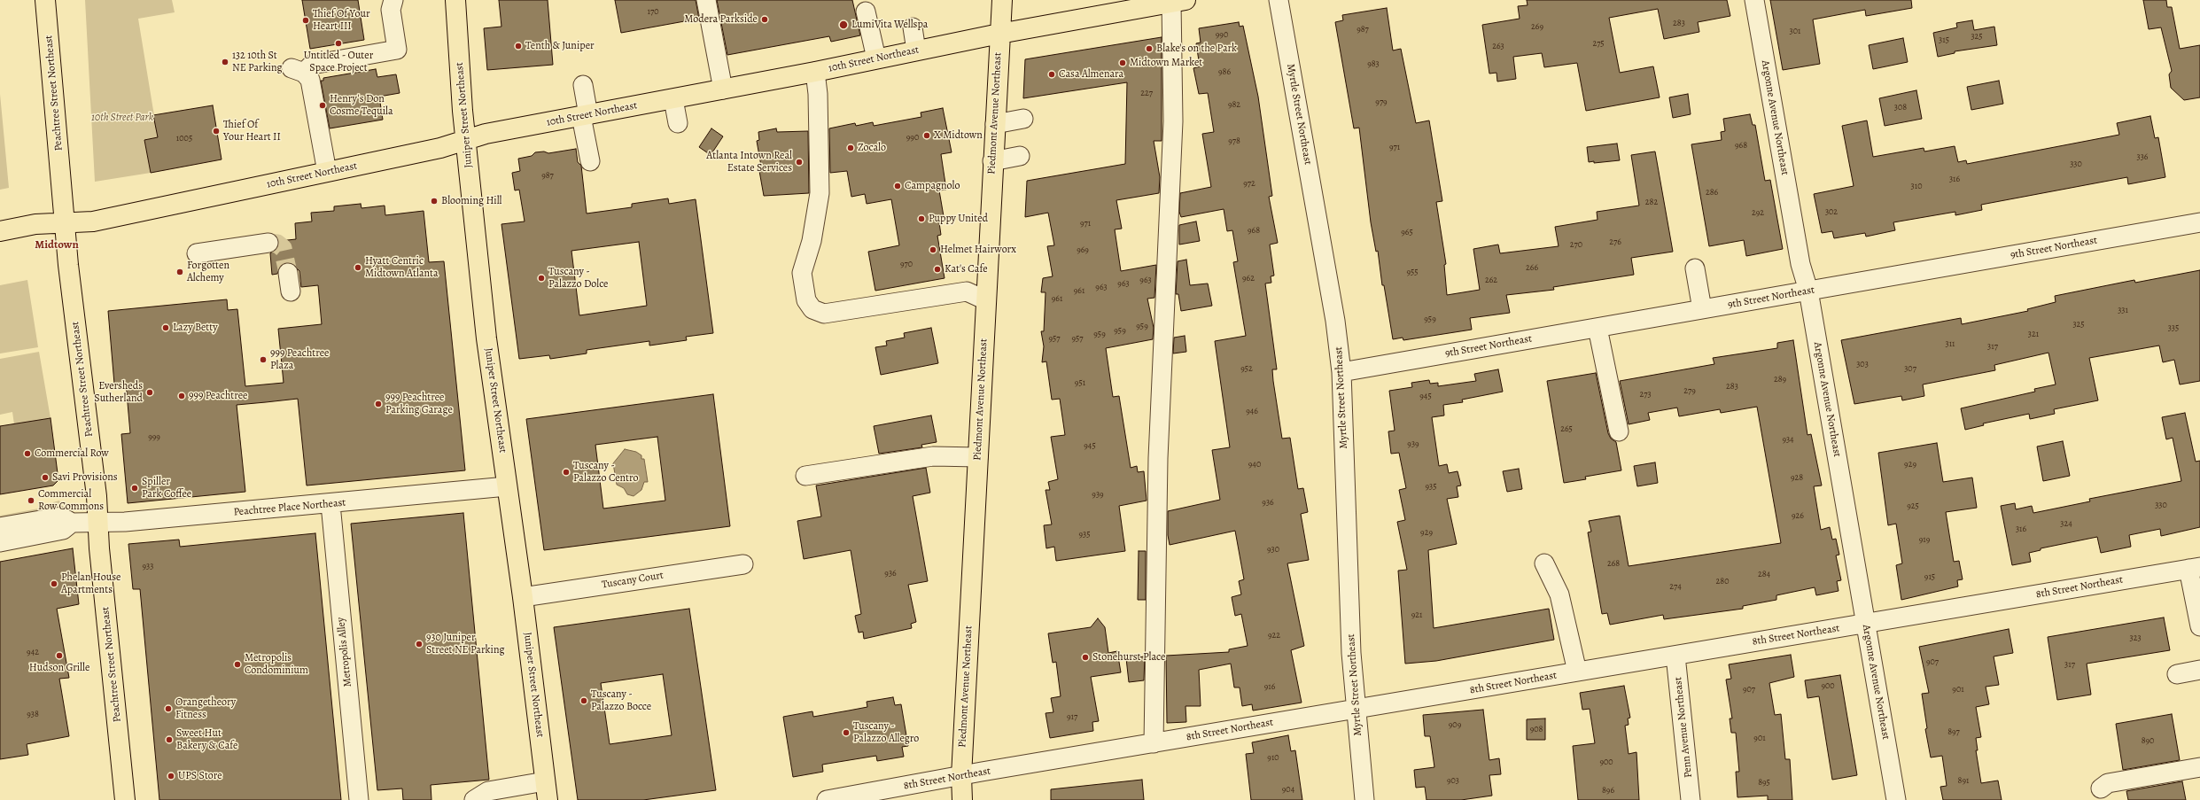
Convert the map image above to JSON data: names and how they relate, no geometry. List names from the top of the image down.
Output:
{
  "streets": {
    "main road": [
      "10th Street Northeast",
      "Peachtree Street Northeast",
      "Piedmont Avenue Northeast",
      "Juniper Street Northeast"
    ],
    "street": [
      "Myrtle Street Northeast",
      "Argonne Avenue Northeast",
      "9th Street Northeast",
      "Peachtree Place Northeast",
      "Tuscany Court",
      "8th Street Northeast",
      "Metropolis Alley",
      "Penn Avenue Northeast"
    ]
  },
  "crossings": [
    ["10th Street Northeast", "Peachtree Street Northeast"],
    ["10th Street Northeast", "Piedmont Avenue Northeast"],
    ["10th Street Northeast", "Juniper Street Northeast"],
    ["Peachtree Street Northeast", "Peachtree Place Northeast"],
    ["Piedmont Avenue Northeast", "8th Street Northeast"],
    ["Myrtle Street Northeast", "9th Street Northeast"],
    ["Myrtle Street Northeast", "8th Street Northeast"],
    ["Juniper Street Northeast", "Peachtree Place Northeast"],
    ["Juniper Street Northeast", "Tuscany Court"],
    ["Argonne Avenue Northeast", "9th Street Northeast"],
    ["Argonne Avenue Northeast", "8th Street Northeast"],
    ["Peachtree Place Northeast", "Metropolis Alley"],
    ["8th Street Northeast", "Penn Avenue Northeast"]
  ],
  "districts": ["Midtown"],
  "parks": ["10th Street Park"],
  "places": [
    "Modera Parkside",
    "Thief Of Your Heart III",
    "LumiVita Wellspa",
    "Untitled - Outer Space Project",
    "Tenth & Juniper",
    "Blake's on the Park",
    "132 10th St NE Parking",
    "Midtown Market",
    "Casa Almenara",
    "Henry's Don Cosme Tequila",
    "Thief Of Your Heart II",
    "X Midtown",
    "Zocalo",
    "Atlanta Intown Real Estate Services",
    "Campagnolo",
    "Blooming Hill",
    "Puppy United",
    "Helmet Hairworx",
    "Hyatt Centric Midtown Atlanta",
    "Kat's Cafe",
    "Forgotten Alchemy",
    "Tuscany - Palazzo Dolce",
    "Lazy Betty",
    "999 Peachtree Plaza",
    "Eversheds Sutherland",
    "999 Peachtree",
    "999 Peachtree Parking Garage",
    "Commercial Row",
    "Tuscany - Palazzo Centro",
    "Savi Provisions",
    "Spiller Park Coffee",
    "Commercial Row Commons",
    "Phelan House Apartments",
    "930 Juniper Street NE Parking",
    "Hudson Grille",
    "Stonehurst Place",
    "Metropolis Condominium",
    "Tuscany - Palazzo Bocce",
    "Orangetheory Fitness",
    "Tuscany - Palazzo Allegro",
    "Sweet Hut Bakery & Cafe",
    "UPS Store"
  ],
  "house_numbers": [
    "170",
    "283",
    "269",
    "987",
    "301",
    "990",
    "325",
    "315",
    "275",
    "263",
    "983",
    "986",
    "227",
    "979",
    "982",
    "308",
    "990",
    "1005",
    "978",
    "968",
    "971",
    "336",
    "330",
    "987",
    "316",
    "972",
    "310",
    "286",
    "282",
    "302",
    "292",
    "971",
    "968",
    "965",
    "276",
    "270",
    "969",
    "970",
    "266",
    "955",
    "962",
    "963",
    "262",
    "963",
    "963",
    "961",
    "961",
    "331",
    "959",
    "325",
    "959",
    "335",
    "959",
    "959",
    "321",
    "957",
    "957",
    "311",
    "317",
    "303",
    "952",
    "307",
    "289",
    "951",
    "283",
    "279",
    "273",
    "945",
    "946",
    "265",
    "999",
    "934",
    "939",
    "945",
    "940",
    "929",
    "928",
    "935",
    "939",
    "936",
    "330",
    "925",
    "926",
    "324",
    "316",
    "929",
    "935",
    "919",
    "930",
    "268",
    "933",
    "936",
    "284",
    "915",
    "280",
    "274",
    "921",
    "922",
    "323",
    "942",
    "907",
    "317",
    "900",
    "916",
    "907",
    "901",
    "938",
    "917",
    "909",
    "908",
    "897",
    "901",
    "890",
    "910",
    "900",
    "903",
    "891",
    "895",
    "904",
    "896"
  ]
}
